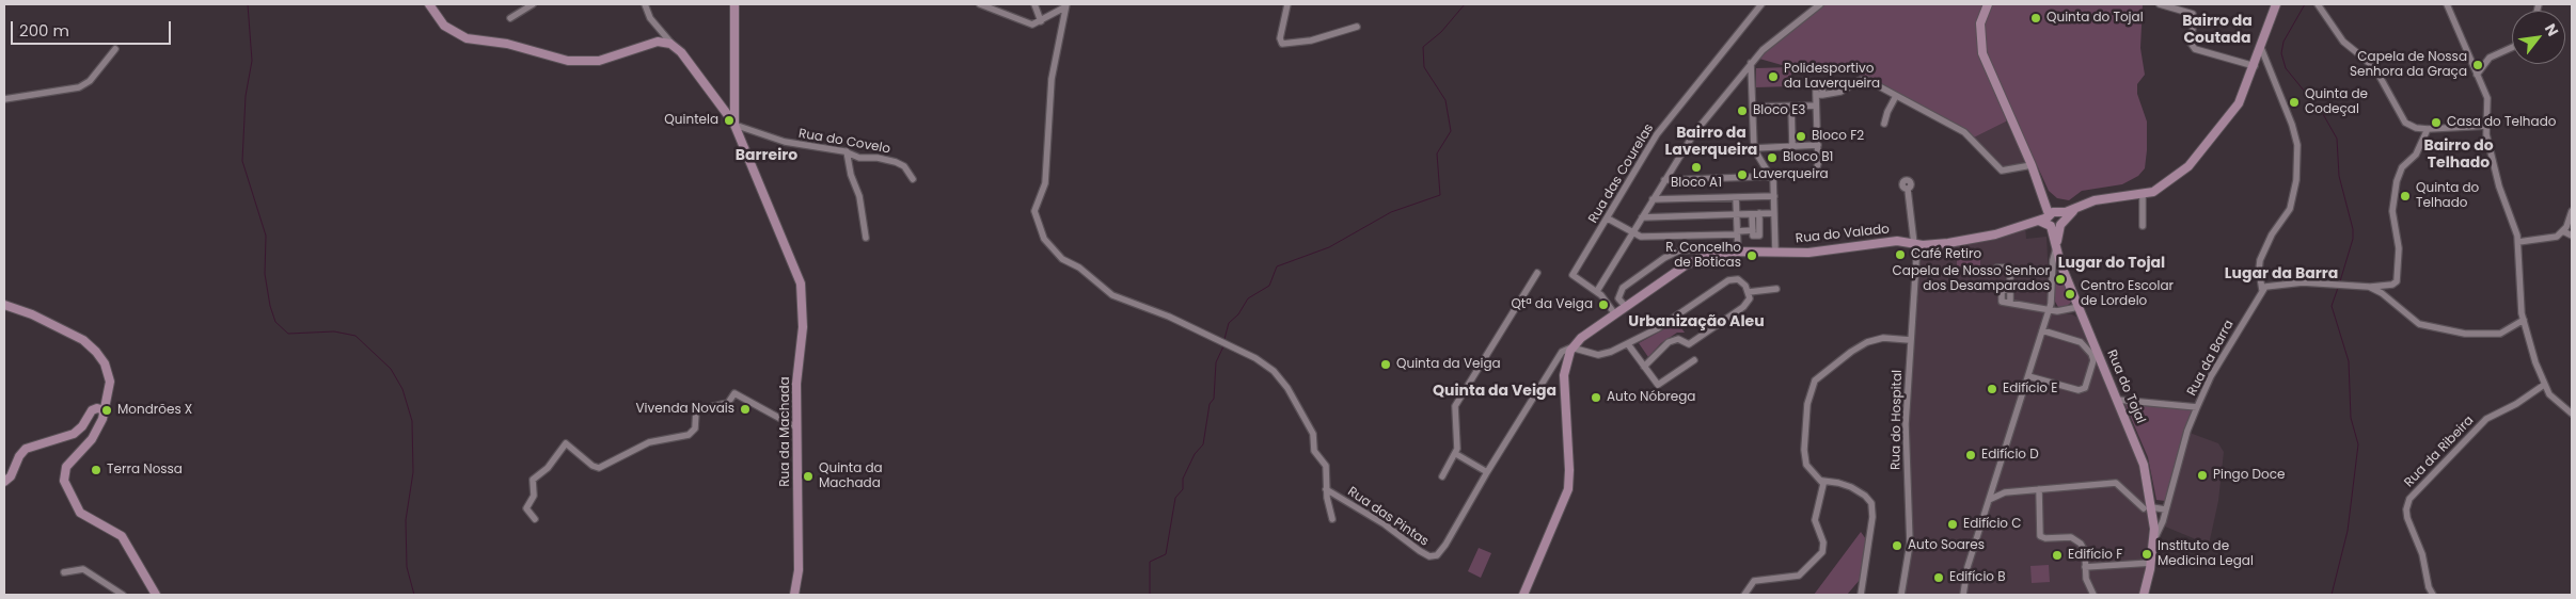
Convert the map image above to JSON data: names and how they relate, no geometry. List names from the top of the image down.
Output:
{
  "streets": {
    "street": [
      "Rua do Covelo",
      "Rua das Courelas",
      "Rua do Valado",
      "Rua da Barra",
      "Rua do Tojal",
      "Rua do Hospital",
      "Rua da Machada",
      "Rua da Ribeira",
      "Rua das Pintas"
    ]
  },
  "crossings": [
    ["Rua do Covelo", "Rua da Machada"],
    ["Rua do Valado", "Rua do Tojal"],
    ["Rua do Valado", "Rua do Hospital"],
    ["Rua da Barra", "Rua do Tojal"]
  ],
  "districts": [
    "Bairro da Coutada",
    "Bairro da Laverqueira",
    "Bairro do Telhado",
    "Barreiro",
    "Lugar do Tojal",
    "Lugar da Barra",
    "Urbanização Aleu",
    "Quinta da Veiga"
  ],
  "places": [
    "Quinta do Tojal",
    "Capela de Nossa Senhora da Graça",
    "Polidesportivo da Laverqueira",
    "Quinta de Codeçal",
    "Bloco E3",
    "Quintela",
    "Casa do Telhado",
    "Bloco F2",
    "Bloco B1",
    "Bloco A1",
    "Laverqueira",
    "Quinta do Telhado",
    "Café Retiro",
    "R. Concelho de Boticas",
    "Capela de Nosso Senhor dos Desamparados",
    "Centro Escolar de Lordelo",
    "Qtª da Veiga",
    "Quinta da Veiga",
    "Edifício E",
    "Auto Nóbrega",
    "Vivenda Novais",
    "Mondrões X",
    "Edifício D",
    "Terra Nossa",
    "Pingo Doce",
    "Quinta da Machada",
    "Edifício C",
    "Auto Soares",
    "Instituto de Medicina Legal",
    "Edifício F",
    "Edifício B"
  ],
  "scale_bar": "200 m",
  "north": "top right"
}
